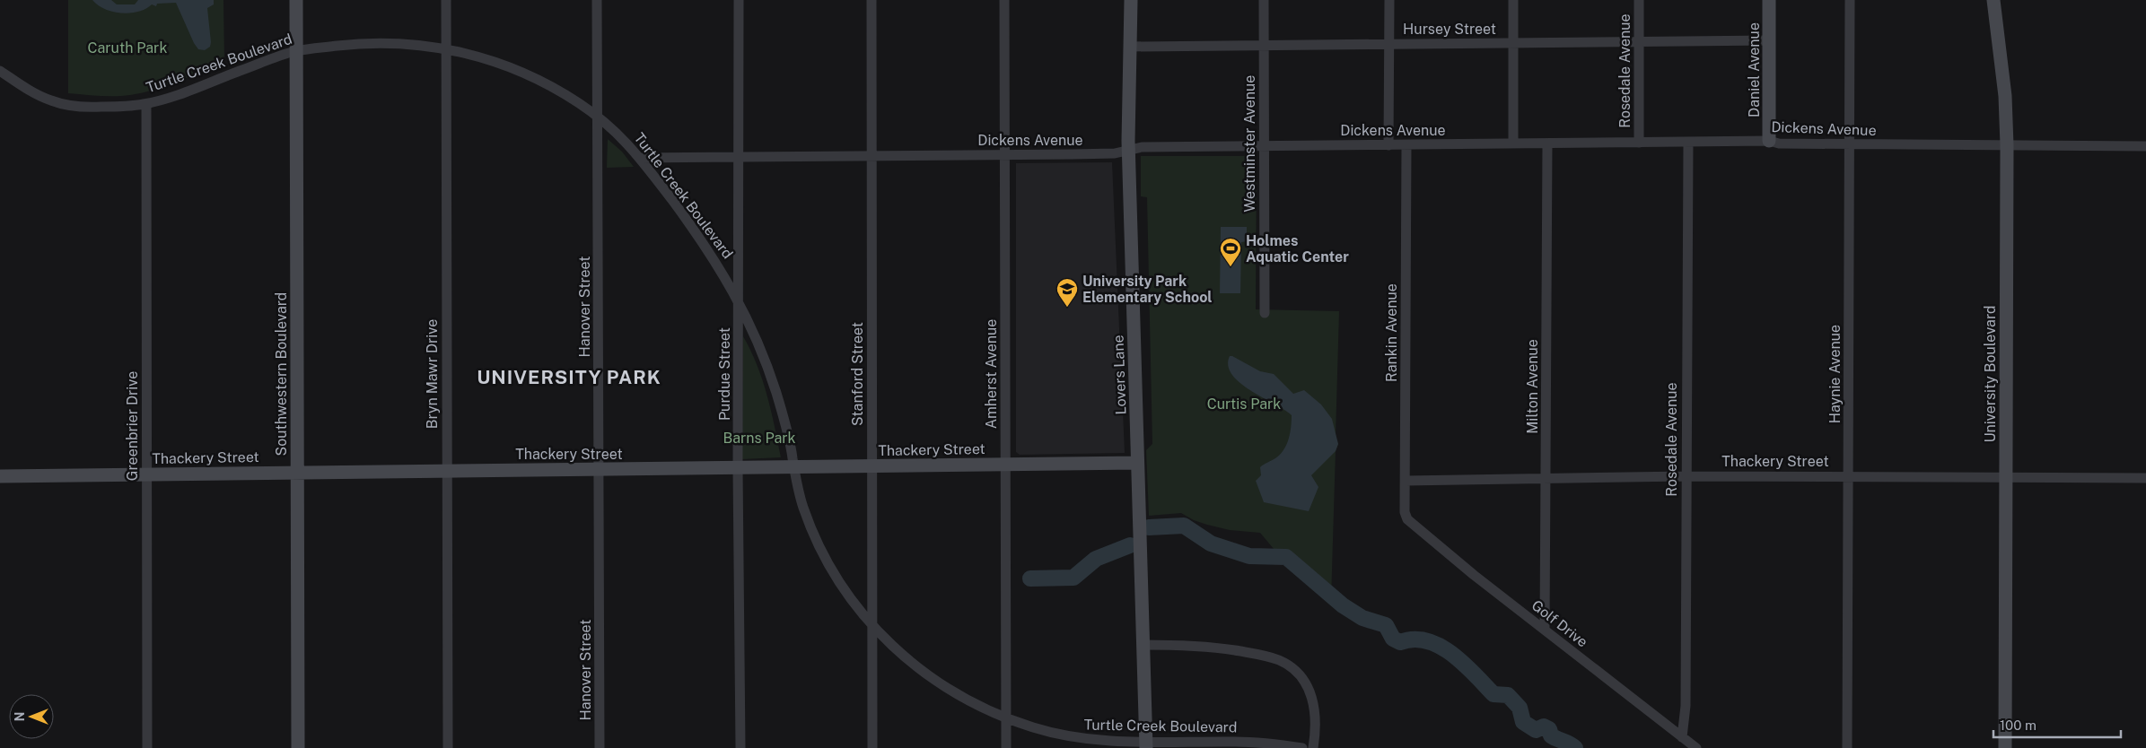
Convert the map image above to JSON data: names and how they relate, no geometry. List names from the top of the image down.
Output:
{
  "streets": {
    "street": [
      "Hursey Street",
      "Turtle Creek Boulevard",
      "Daniel Avenue",
      "Rosedale Avenue",
      "Dickens Avenue",
      "Westminster Avenue",
      "Hanover Street",
      "Rankin Avenue",
      "Southwestern Boulevard",
      "Bryn Mawr Drive",
      "Purdue Street",
      "Stanford Street",
      "Amherst Avenue",
      "Haynie Avenue",
      "University Boulevard",
      "Lovers Lane",
      "Milton Avenue",
      "Greenbrier Drive",
      "Thackery Street",
      "Golf Drive"
    ]
  },
  "crossings": [
    ["Hursey Street", "Daniel Avenue"],
    ["Hursey Street", "Rosedale Avenue"],
    ["Hursey Street", "Westminster Avenue"],
    ["Hursey Street", "Lovers Lane"],
    ["Turtle Creek Boulevard", "Dickens Avenue"],
    ["Turtle Creek Boulevard", "Hanover Street"],
    ["Turtle Creek Boulevard", "Southwestern Boulevard"],
    ["Turtle Creek Boulevard", "Bryn Mawr Drive"],
    ["Turtle Creek Boulevard", "Purdue Street"],
    ["Turtle Creek Boulevard", "Stanford Street"],
    ["Turtle Creek Boulevard", "Amherst Avenue"],
    ["Turtle Creek Boulevard", "Lovers Lane"],
    ["Turtle Creek Boulevard", "Greenbrier Drive"],
    ["Turtle Creek Boulevard", "Thackery Street"],
    ["Daniel Avenue", "Dickens Avenue"],
    ["Rosedale Avenue", "Dickens Avenue"],
    ["Rosedale Avenue", "Thackery Street"],
    ["Rosedale Avenue", "Golf Drive"],
    ["Dickens Avenue", "Westminster Avenue"],
    ["Dickens Avenue", "Rankin Avenue"],
    ["Dickens Avenue", "Purdue Street"],
    ["Dickens Avenue", "Stanford Street"],
    ["Dickens Avenue", "Amherst Avenue"],
    ["Dickens Avenue", "Haynie Avenue"],
    ["Dickens Avenue", "University Boulevard"],
    ["Dickens Avenue", "Lovers Lane"],
    ["Dickens Avenue", "Milton Avenue"],
    ["Hanover Street", "Thackery Street"],
    ["Rankin Avenue", "Thackery Street"],
    ["Rankin Avenue", "Golf Drive"],
    ["Southwestern Boulevard", "Thackery Street"],
    ["Bryn Mawr Drive", "Thackery Street"],
    ["Purdue Street", "Thackery Street"],
    ["Stanford Street", "Thackery Street"],
    ["Amherst Avenue", "Thackery Street"],
    ["Haynie Avenue", "Thackery Street"],
    ["University Boulevard", "Thackery Street"],
    ["Lovers Lane", "Thackery Street"],
    ["Milton Avenue", "Thackery Street"],
    ["Milton Avenue", "Golf Drive"],
    ["Greenbrier Drive", "Thackery Street"]
  ],
  "districts": ["UNIVERSITY PARK"],
  "parks": ["Caruth Park", "Curtis Park", "Barns Park"],
  "places": {
    "sports": ["Holmes Aquatic Center"],
    "school or university": ["University Park Elementary School"]
  },
  "scale_bar": "100 m",
  "north": "left"
}
